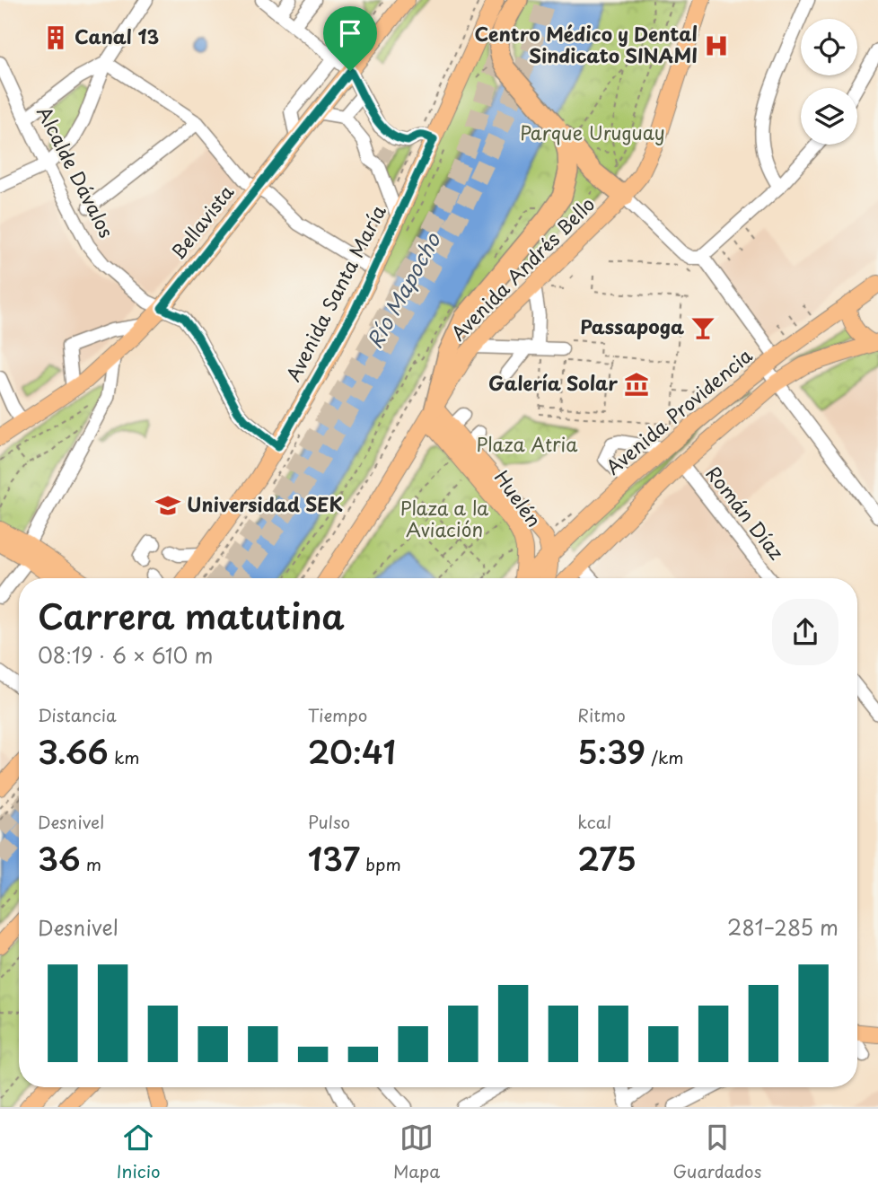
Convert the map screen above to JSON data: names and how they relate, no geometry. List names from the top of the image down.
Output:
{
  "streets": {
    "main road": [
      "Bellavista",
      "Avenida Andrés Bello",
      "Avenida Santa María",
      "Avenida Providencia",
      "Huelén"
    ],
    "street": ["Alcalde Dávalos", "Román Díaz"]
  },
  "crossings": [
    ["Alcalde Dávalos", "Bellavista"],
    ["Alcalde Dávalos", "Avenida Santa María"],
    ["Avenida Andrés Bello", "Huelén"],
    ["Avenida Providencia", "Huelén"],
    ["Avenida Providencia", "Román Díaz"]
  ],
  "water": ["Río Mapocho"],
  "parks": ["Parque Uruguay", "Plaza Atria", "Plaza a la Aviación"],
  "places": {
    "building": ["Canal 13"],
    "hospital": ["Centro Médico y Dental Sindicato SINAMI"],
    "bar": ["Passapoga"],
    "museum": ["Galería Solar"],
    "school or university": ["Universidad SEK"]
  },
  "page": {
    "heading": ["Carrera matutina", "08:19 · 6 × 610 m"],
    "stats": [
      ["Distancia", "3.66 km"],
      ["Tiempo", "20:41"],
      ["Ritmo", "5:39 /km"],
      ["Desnivel", "36 m"],
      ["Pulso", "137 bpm"],
      ["kcal", "275"]
    ],
    "chart": ["Desnivel", "281–285 m"],
    "tabs": ["Inicio", "Mapa", "Guardados"]
  }
}
